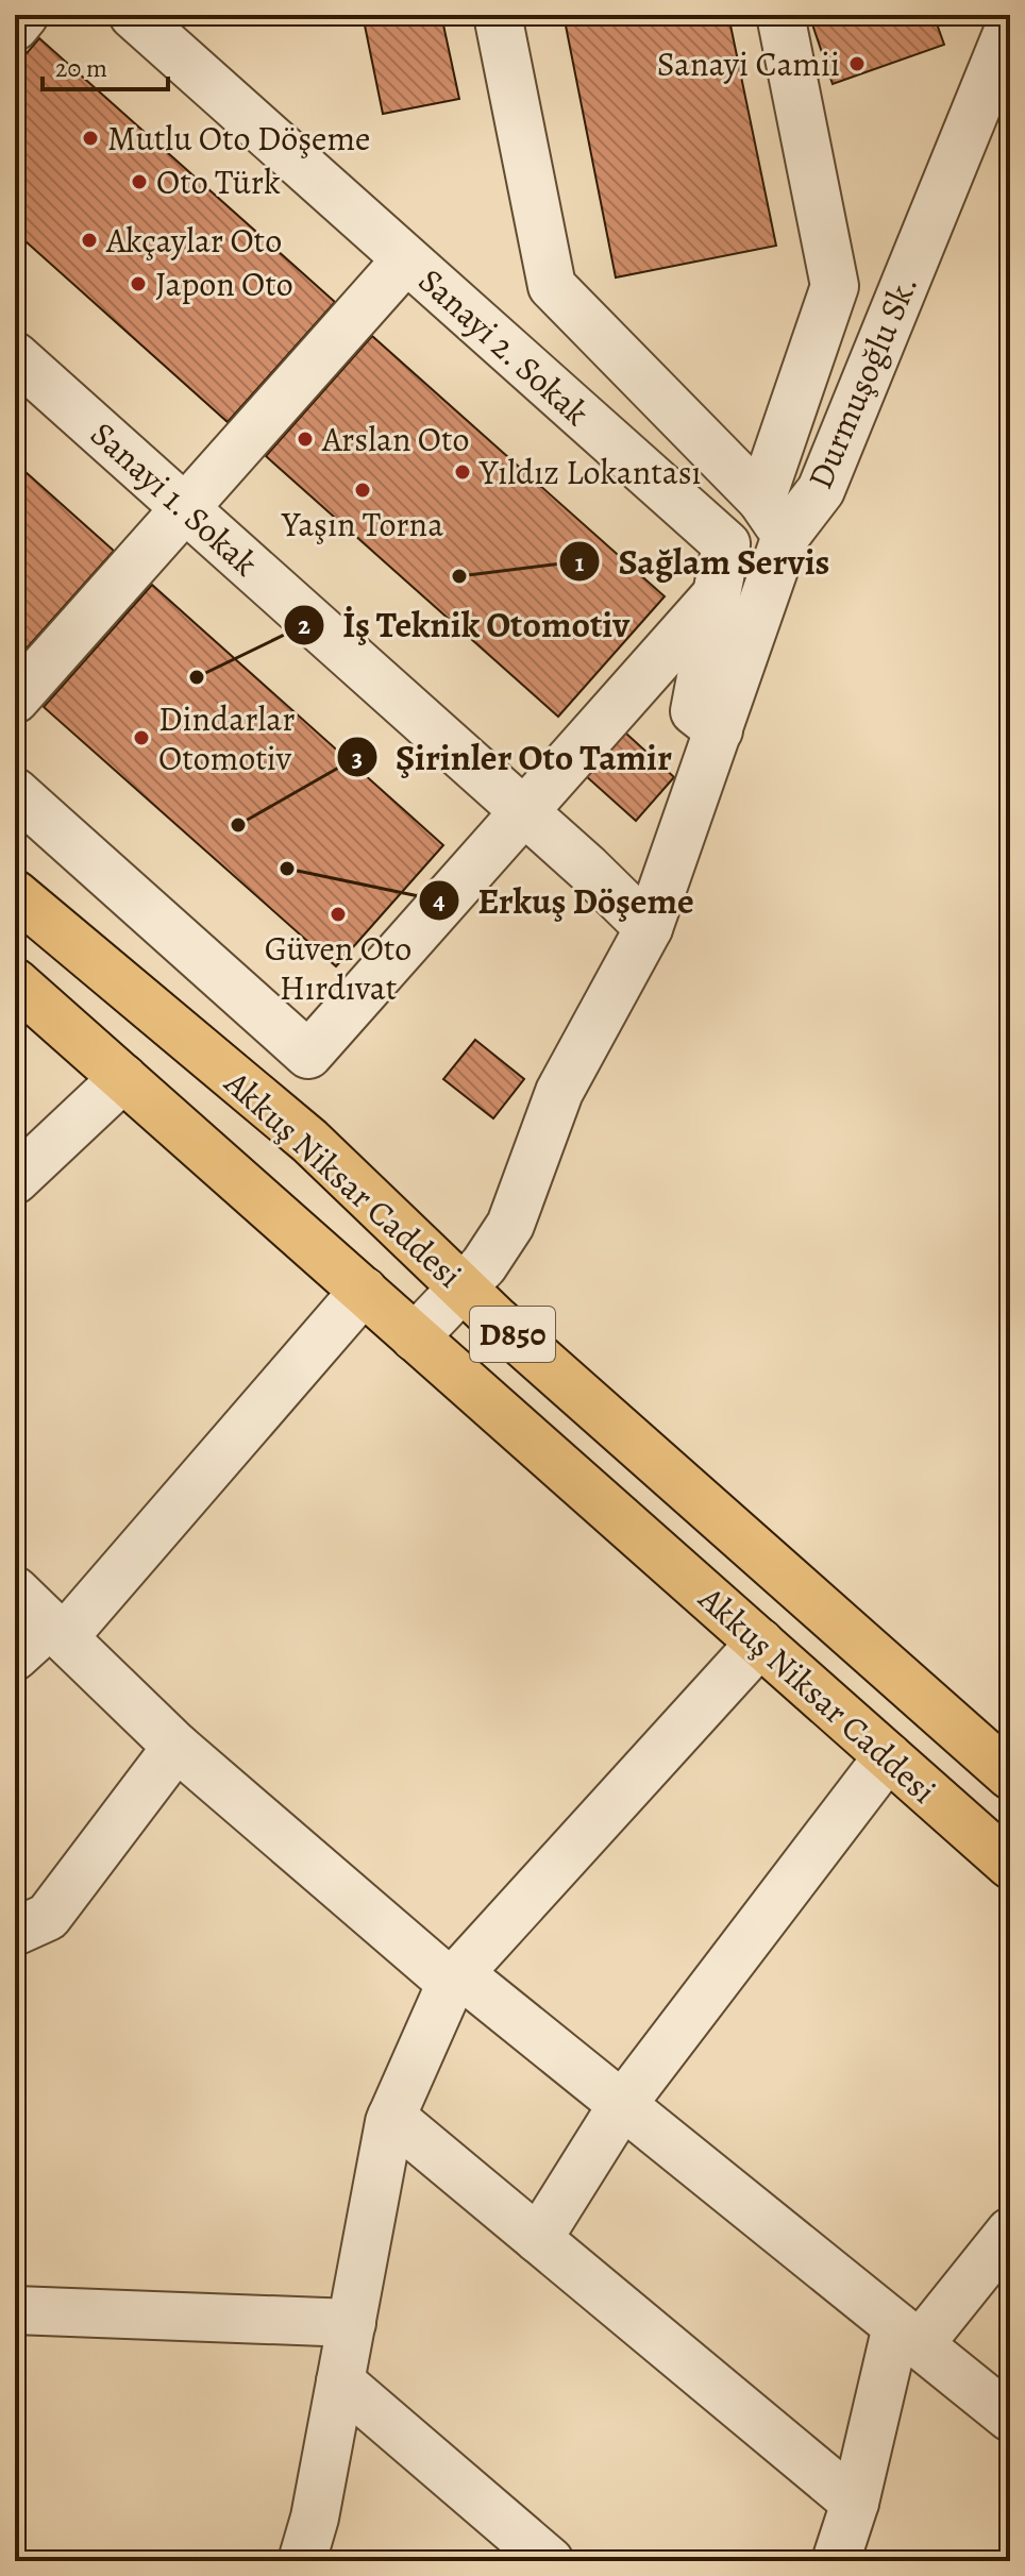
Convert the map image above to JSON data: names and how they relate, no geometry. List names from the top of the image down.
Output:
{
  "streets": {
    "main road": ["Akkuş Niksar Caddesi", "D850"],
    "street": ["Sanayi 2. Sokak", "Durmuşoğlu Sk.", "Sanayi 1. Sokak"]
  },
  "crossings": [
    ["Sanayi 2. Sokak", "Durmuşoğlu Sk."],
    ["Durmuşoğlu Sk.", "Sanayi 1. Sokak"],
    ["Durmuşoğlu Sk.", "Akkuş Niksar Caddesi"]
  ],
  "places": [
    "Sanayi Camii",
    "Mutlu Oto Döşeme",
    "Oto Türk",
    "Akçaylar Oto",
    "Japon Oto",
    "Arslan Oto",
    "Yıldız Lokantası",
    "Yaşın Torna",
    "Sağlam Servis",
    "İş Teknik Otomotiv",
    "Dindarlar Otomotiv",
    "Şirinler Oto Tamir",
    "Erkuş Döşeme",
    "Güven Oto Hırdıvat"
  ],
  "scale_bar": "20 m"
}
